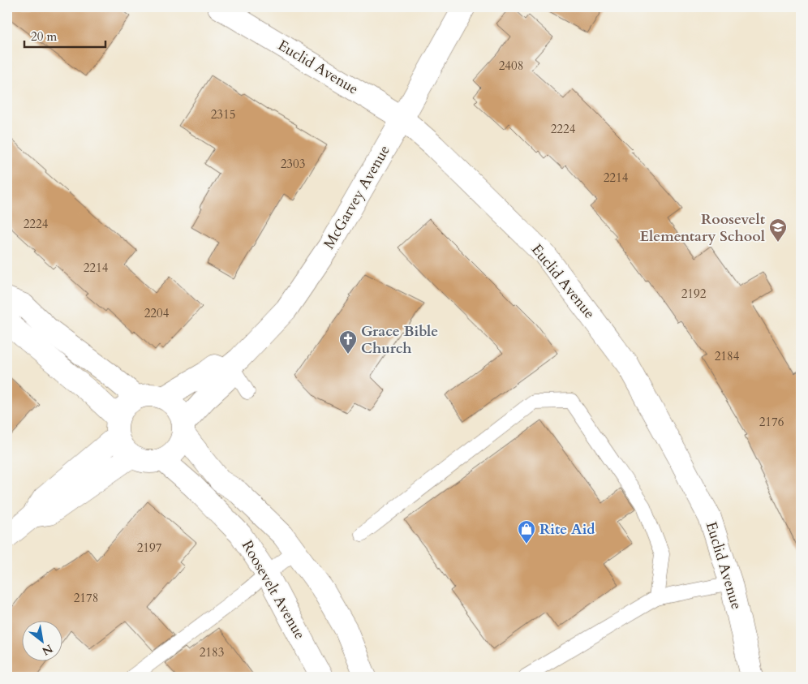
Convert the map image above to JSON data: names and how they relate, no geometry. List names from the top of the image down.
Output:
{
  "streets": {
    "street": ["Euclid Avenue", "McGarvey Avenue", "Roosevelt Avenue"]
  },
  "crossings": [
    ["Euclid Avenue", "McGarvey Avenue"],
    ["McGarvey Avenue", "Roosevelt Avenue"]
  ],
  "places": {
    "school or university": ["Roosevelt Elementary School"],
    "church": ["Grace Bible Church"],
    "shop": ["Rite Aid"]
  },
  "house_numbers": [
    "2408",
    "2315",
    "2224",
    "2303",
    "2214",
    "2224",
    "2214",
    "2192",
    "2204",
    "2184",
    "2176",
    "2197",
    "2178",
    "2183"
  ],
  "scale_bar": "20 m",
  "north": "bottom right"
}
